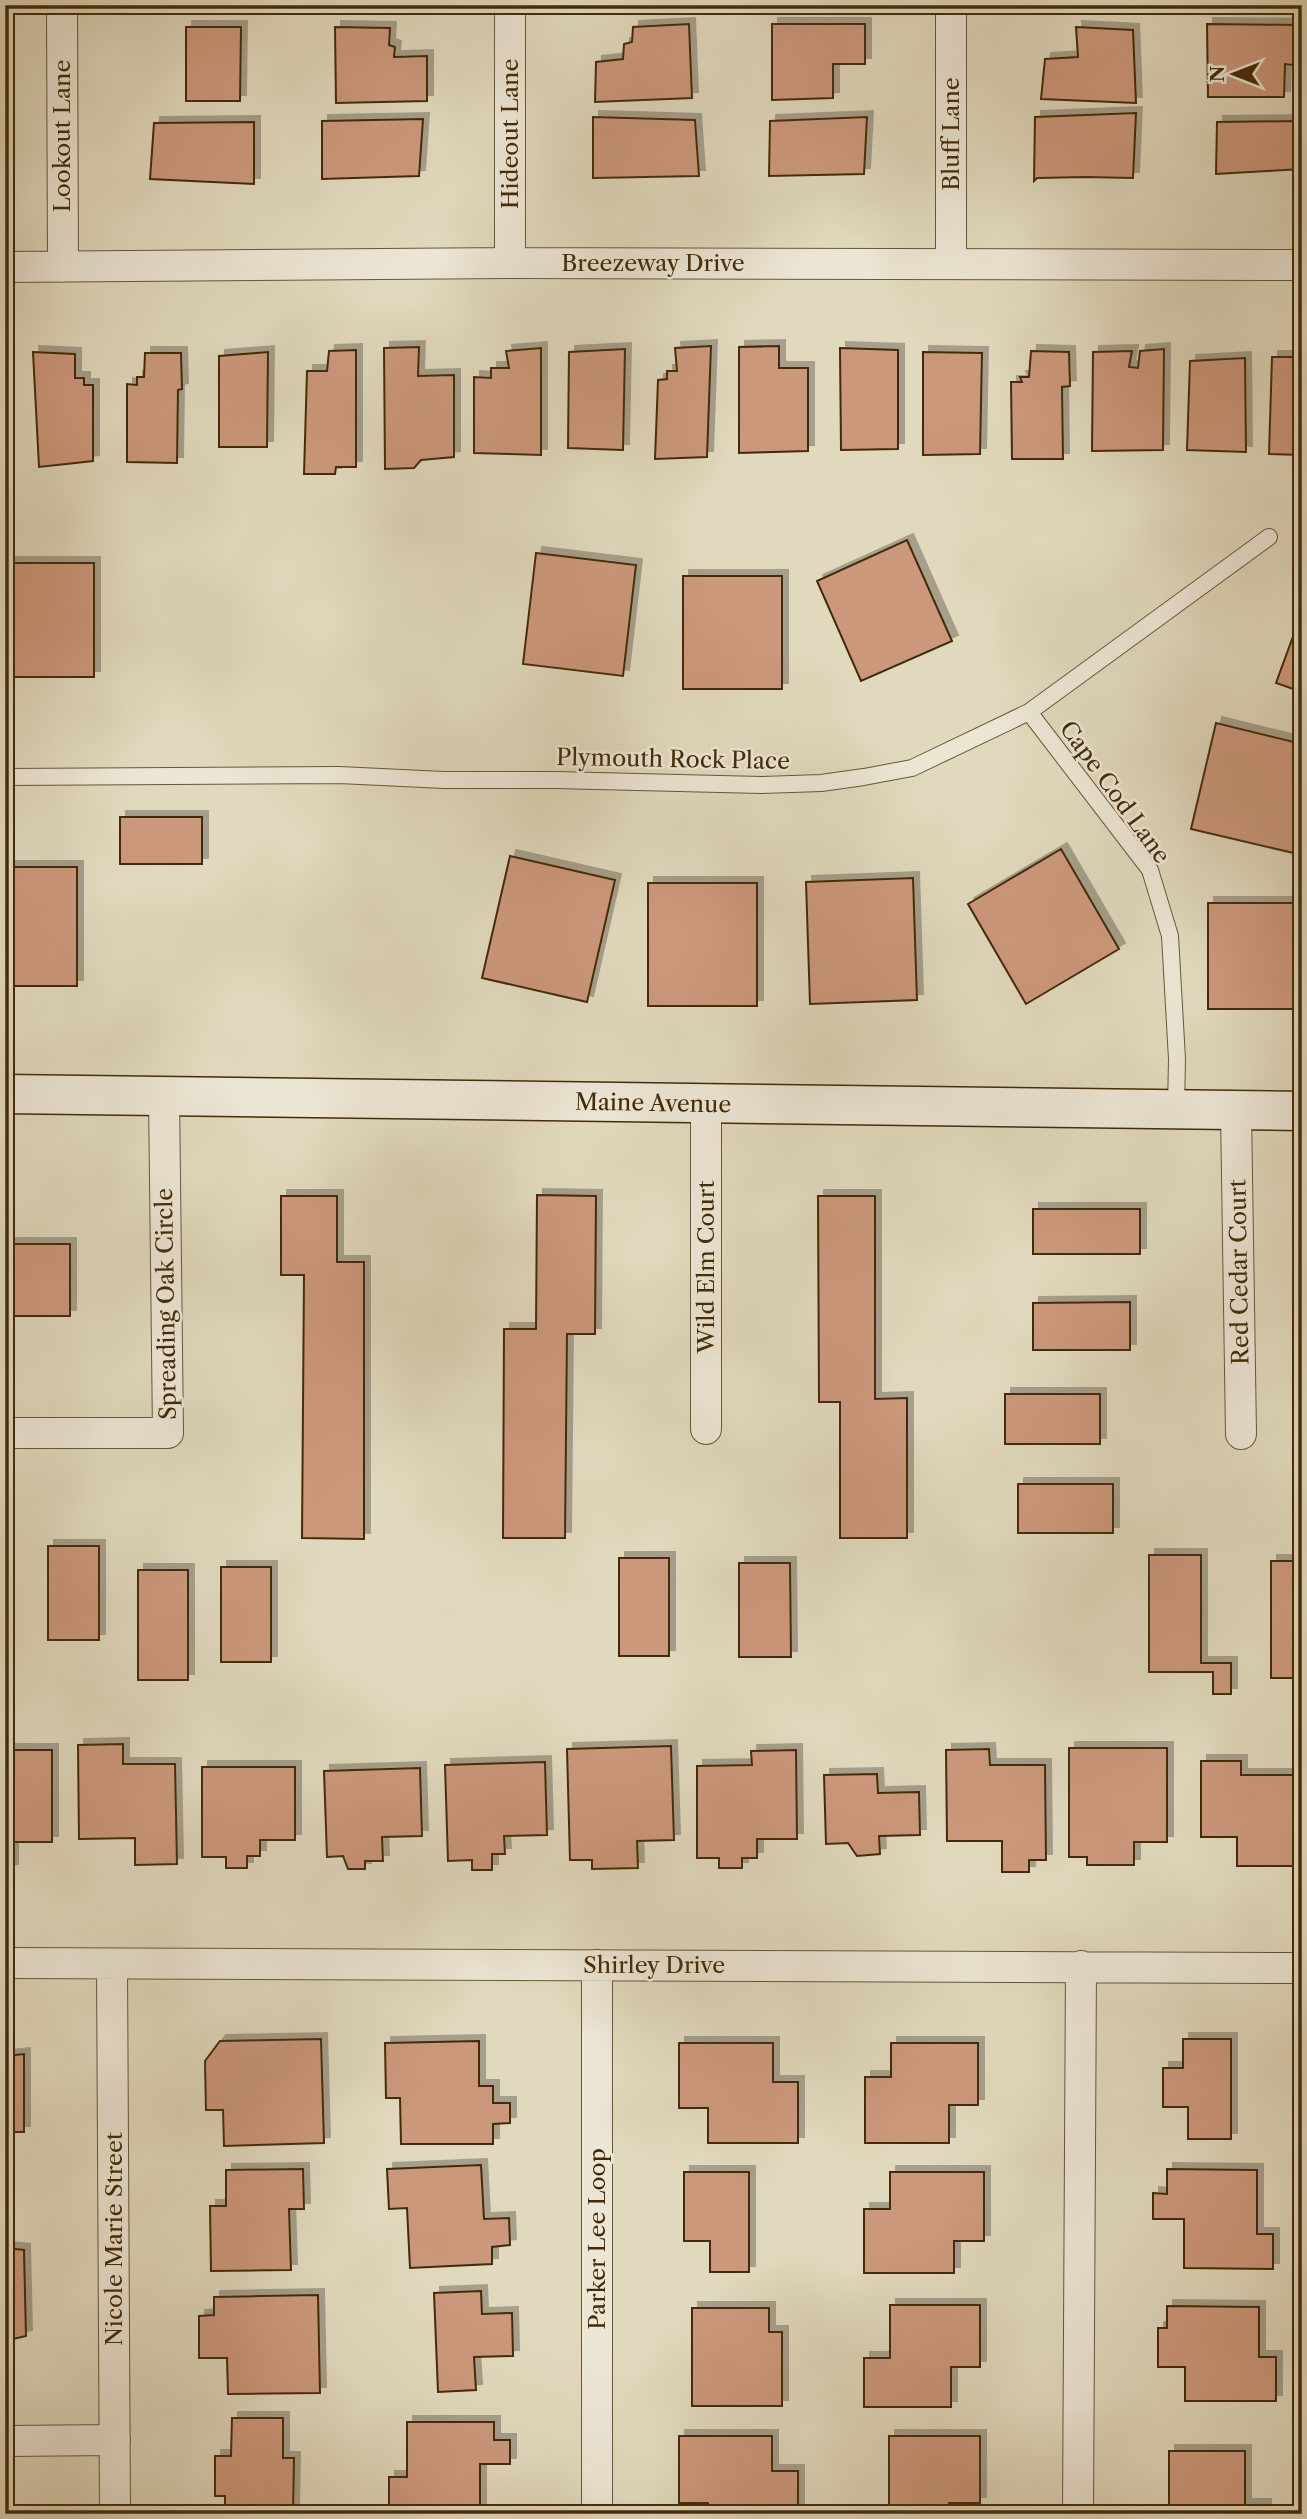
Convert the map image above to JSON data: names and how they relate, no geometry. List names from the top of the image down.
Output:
{
  "streets": {
    "street": [
      "Hideout Lane",
      "Bluff Lane",
      "Lookout Lane",
      "Breezeway Drive",
      "Maine Avenue",
      "Wild Elm Court",
      "Red Cedar Court",
      "Spreading Oak Circle",
      "Shirley Drive",
      "Nicole Marie Street",
      "Parker Lee Loop"
    ],
    "lane": ["Plymouth Rock Place", "Cape Cod Lane"]
  },
  "crossings": [
    ["Hideout Lane", "Breezeway Drive"],
    ["Bluff Lane", "Breezeway Drive"],
    ["Lookout Lane", "Breezeway Drive"],
    ["Plymouth Rock Place", "Cape Cod Lane"],
    ["Cape Cod Lane", "Maine Avenue"],
    ["Maine Avenue", "Wild Elm Court"],
    ["Maine Avenue", "Red Cedar Court"],
    ["Maine Avenue", "Spreading Oak Circle"],
    ["Shirley Drive", "Nicole Marie Street"],
    ["Shirley Drive", "Parker Lee Loop"]
  ],
  "north": "left"
}
